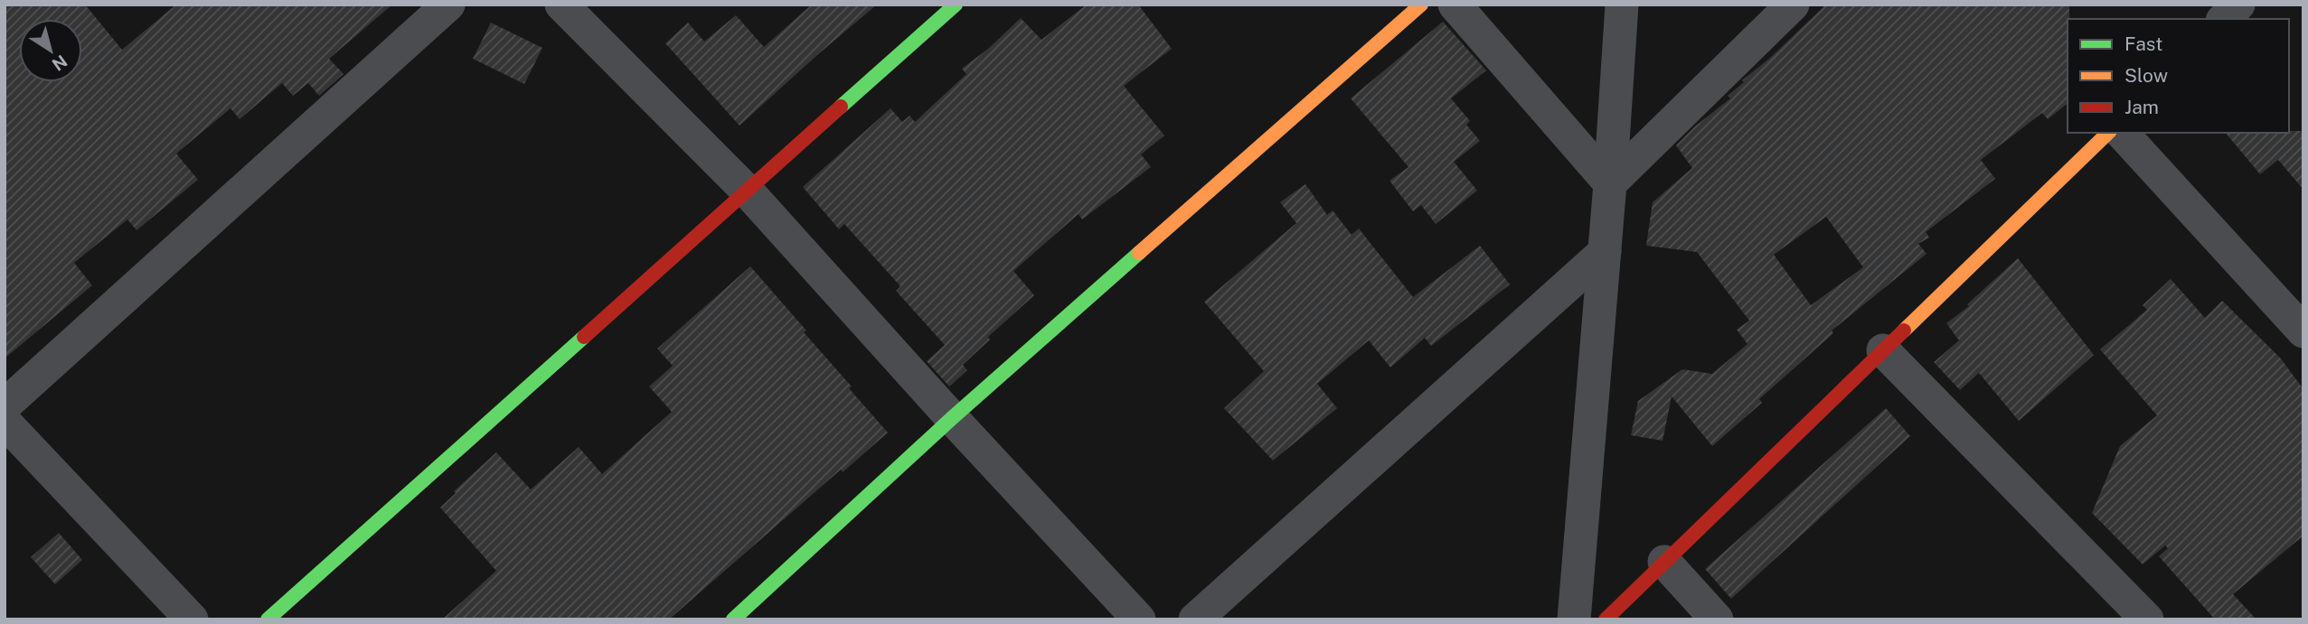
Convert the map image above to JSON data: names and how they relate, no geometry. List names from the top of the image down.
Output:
{
  "legend": ["Fast", "Slow", "Jam"],
  "north": "bottom right"
}
